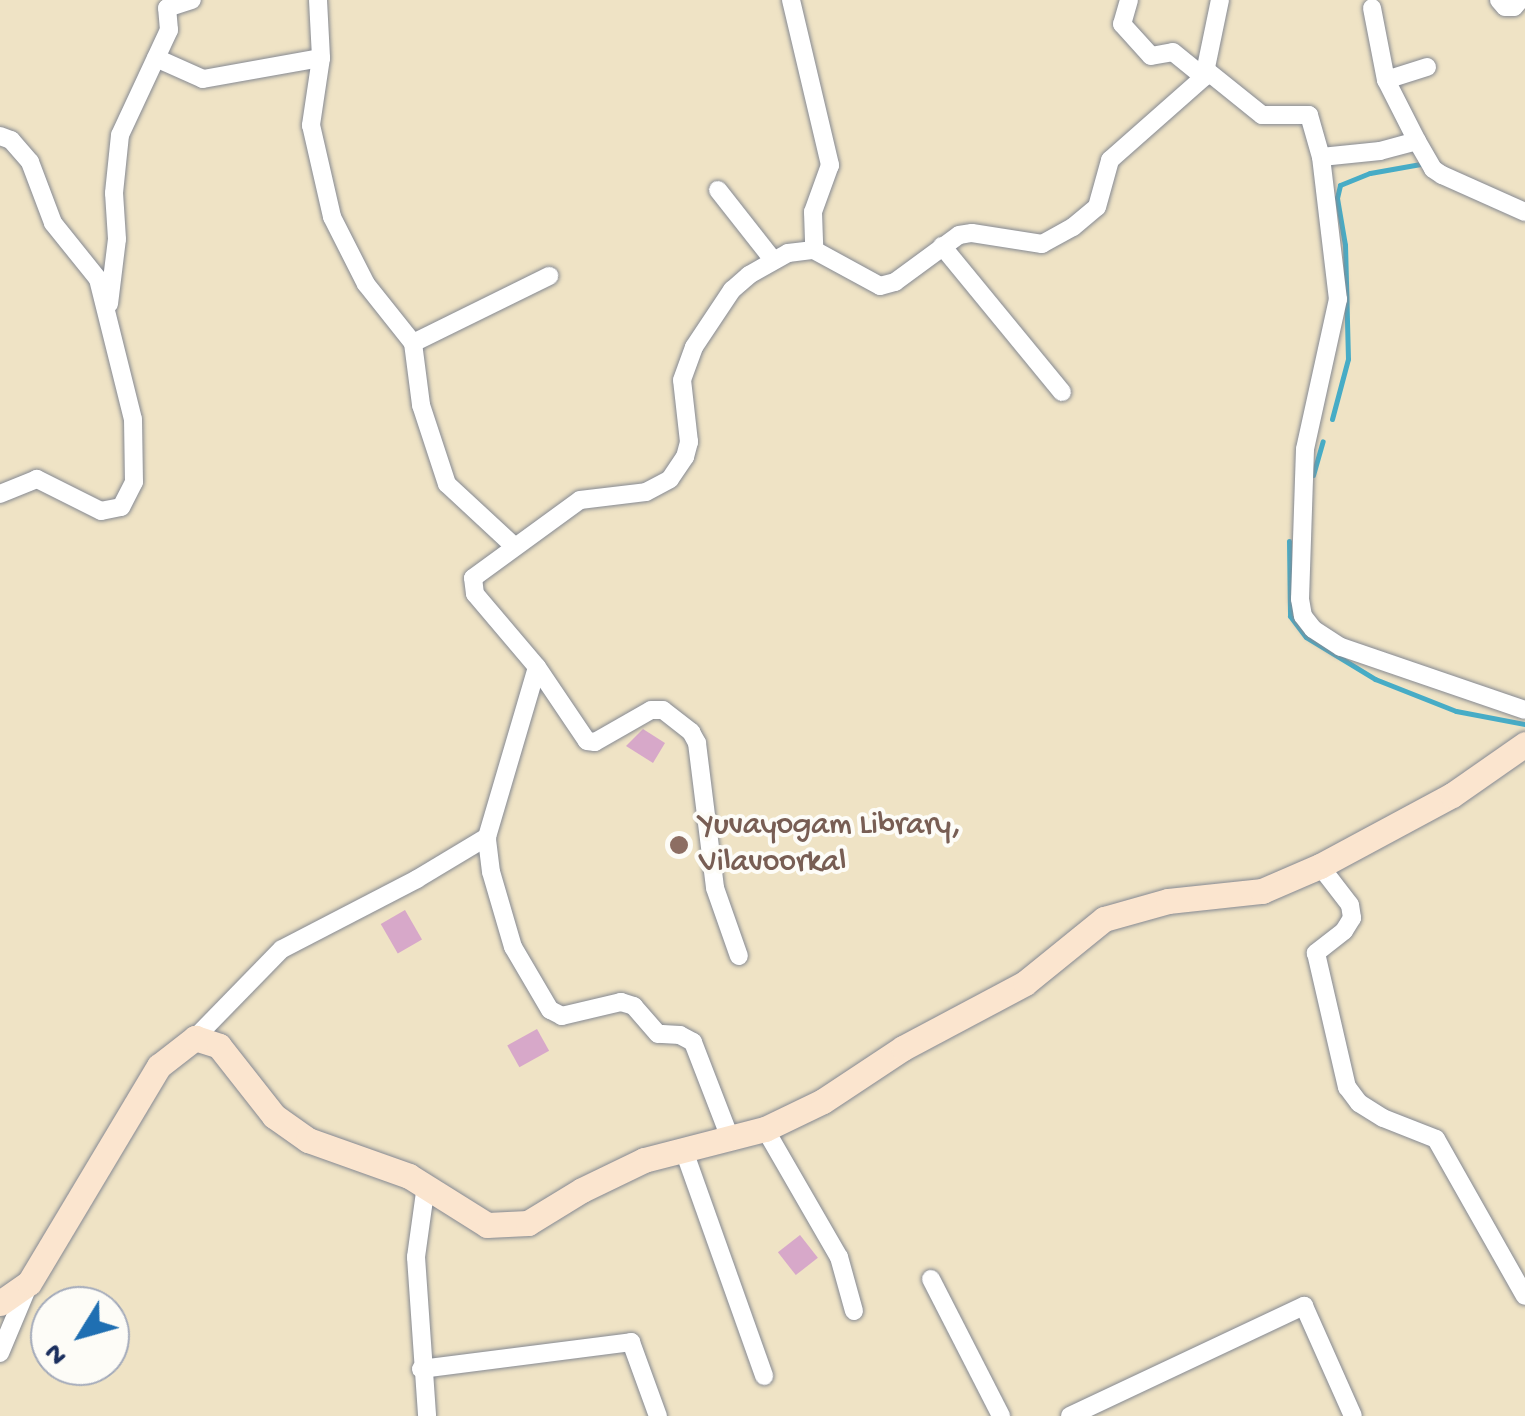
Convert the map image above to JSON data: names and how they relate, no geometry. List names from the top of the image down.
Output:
{
  "places": ["Yuvayogam Library, Vilavoorkal"],
  "north": "bottom left"
}
